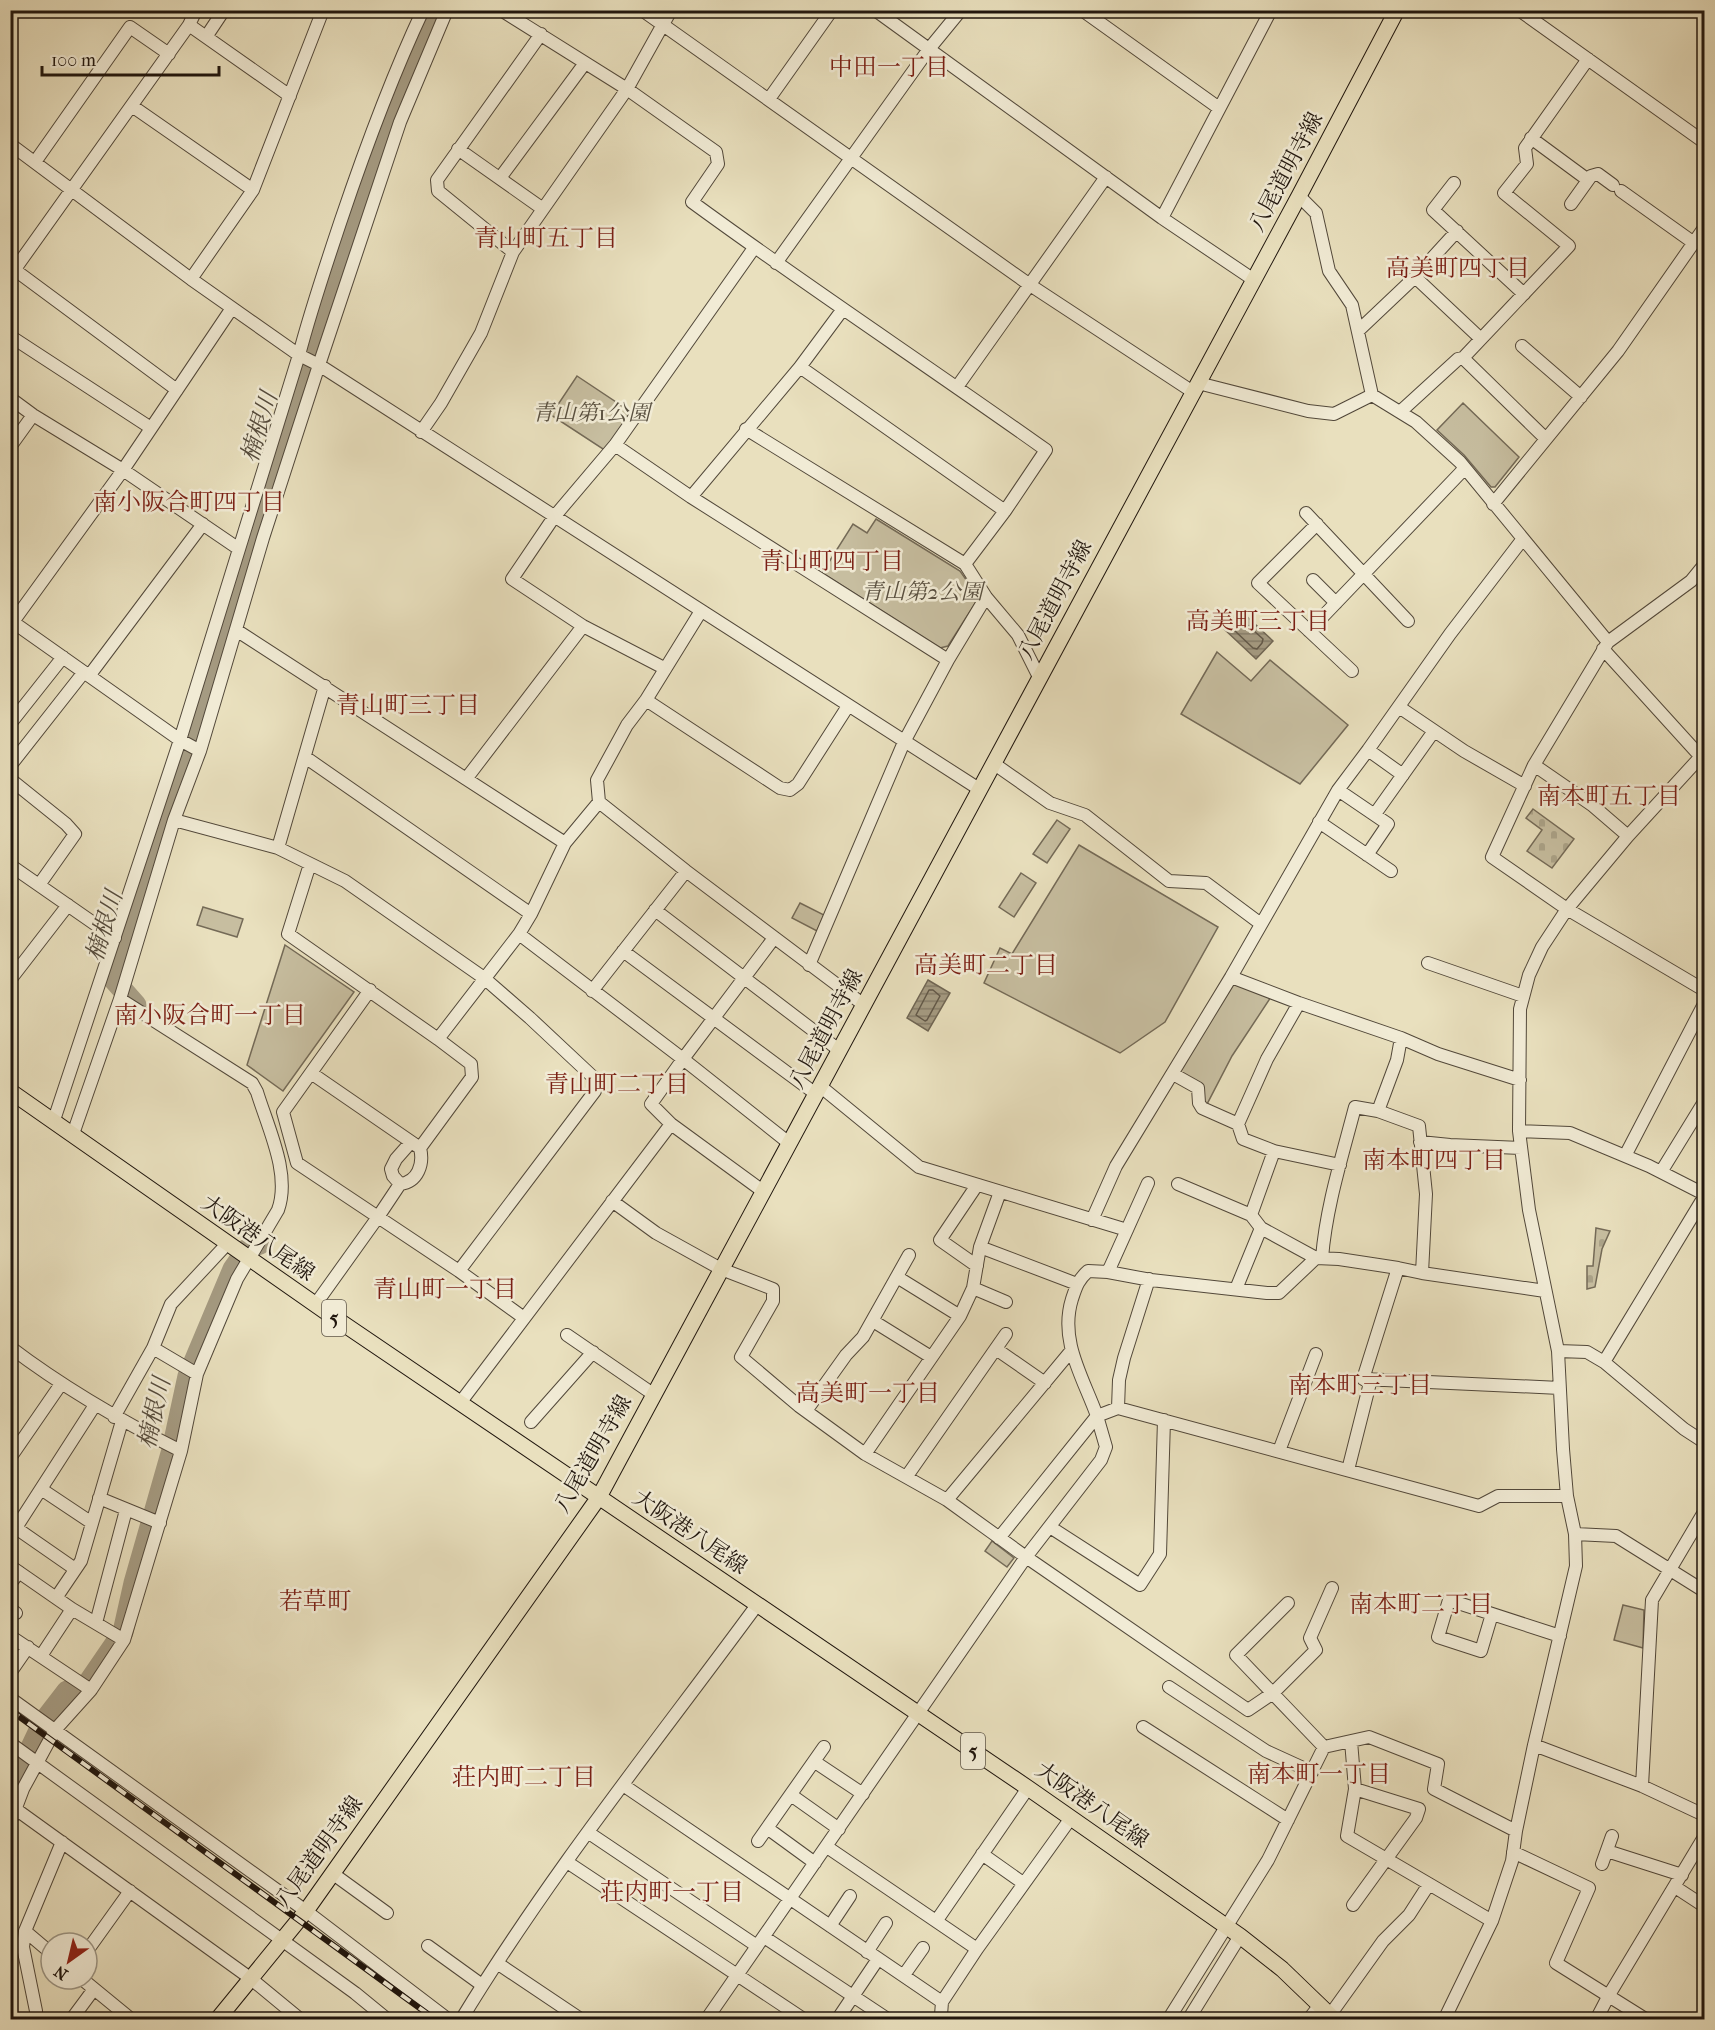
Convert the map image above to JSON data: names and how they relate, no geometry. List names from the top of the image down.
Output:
{
  "streets": {
    "main road": ["八尾道明寺線", "大阪港八尾線", "5"]
  },
  "crossings": [
    ["八尾道明寺線", "大阪港八尾線"]
  ],
  "districts": [
    "中田一丁目",
    "青山町五丁目",
    "高美町四丁目",
    "南小阪合町四丁目",
    "青山町四丁目",
    "高美町三丁目",
    "青山町三丁目",
    "南本町五丁目",
    "高美町二丁目",
    "南小阪合町一丁目",
    "青山町二丁目",
    "南本町四丁目",
    "青山町一丁目",
    "南本町三丁目",
    "高美町一丁目",
    "若草町",
    "南本町二丁目",
    "南本町一丁目",
    "荘内町二丁目",
    "荘内町一丁目"
  ],
  "water": ["楠根川"],
  "parks": ["青山第1公園", "青山第2公園"],
  "scale_bar": "100 m",
  "north": "bottom left"
}
